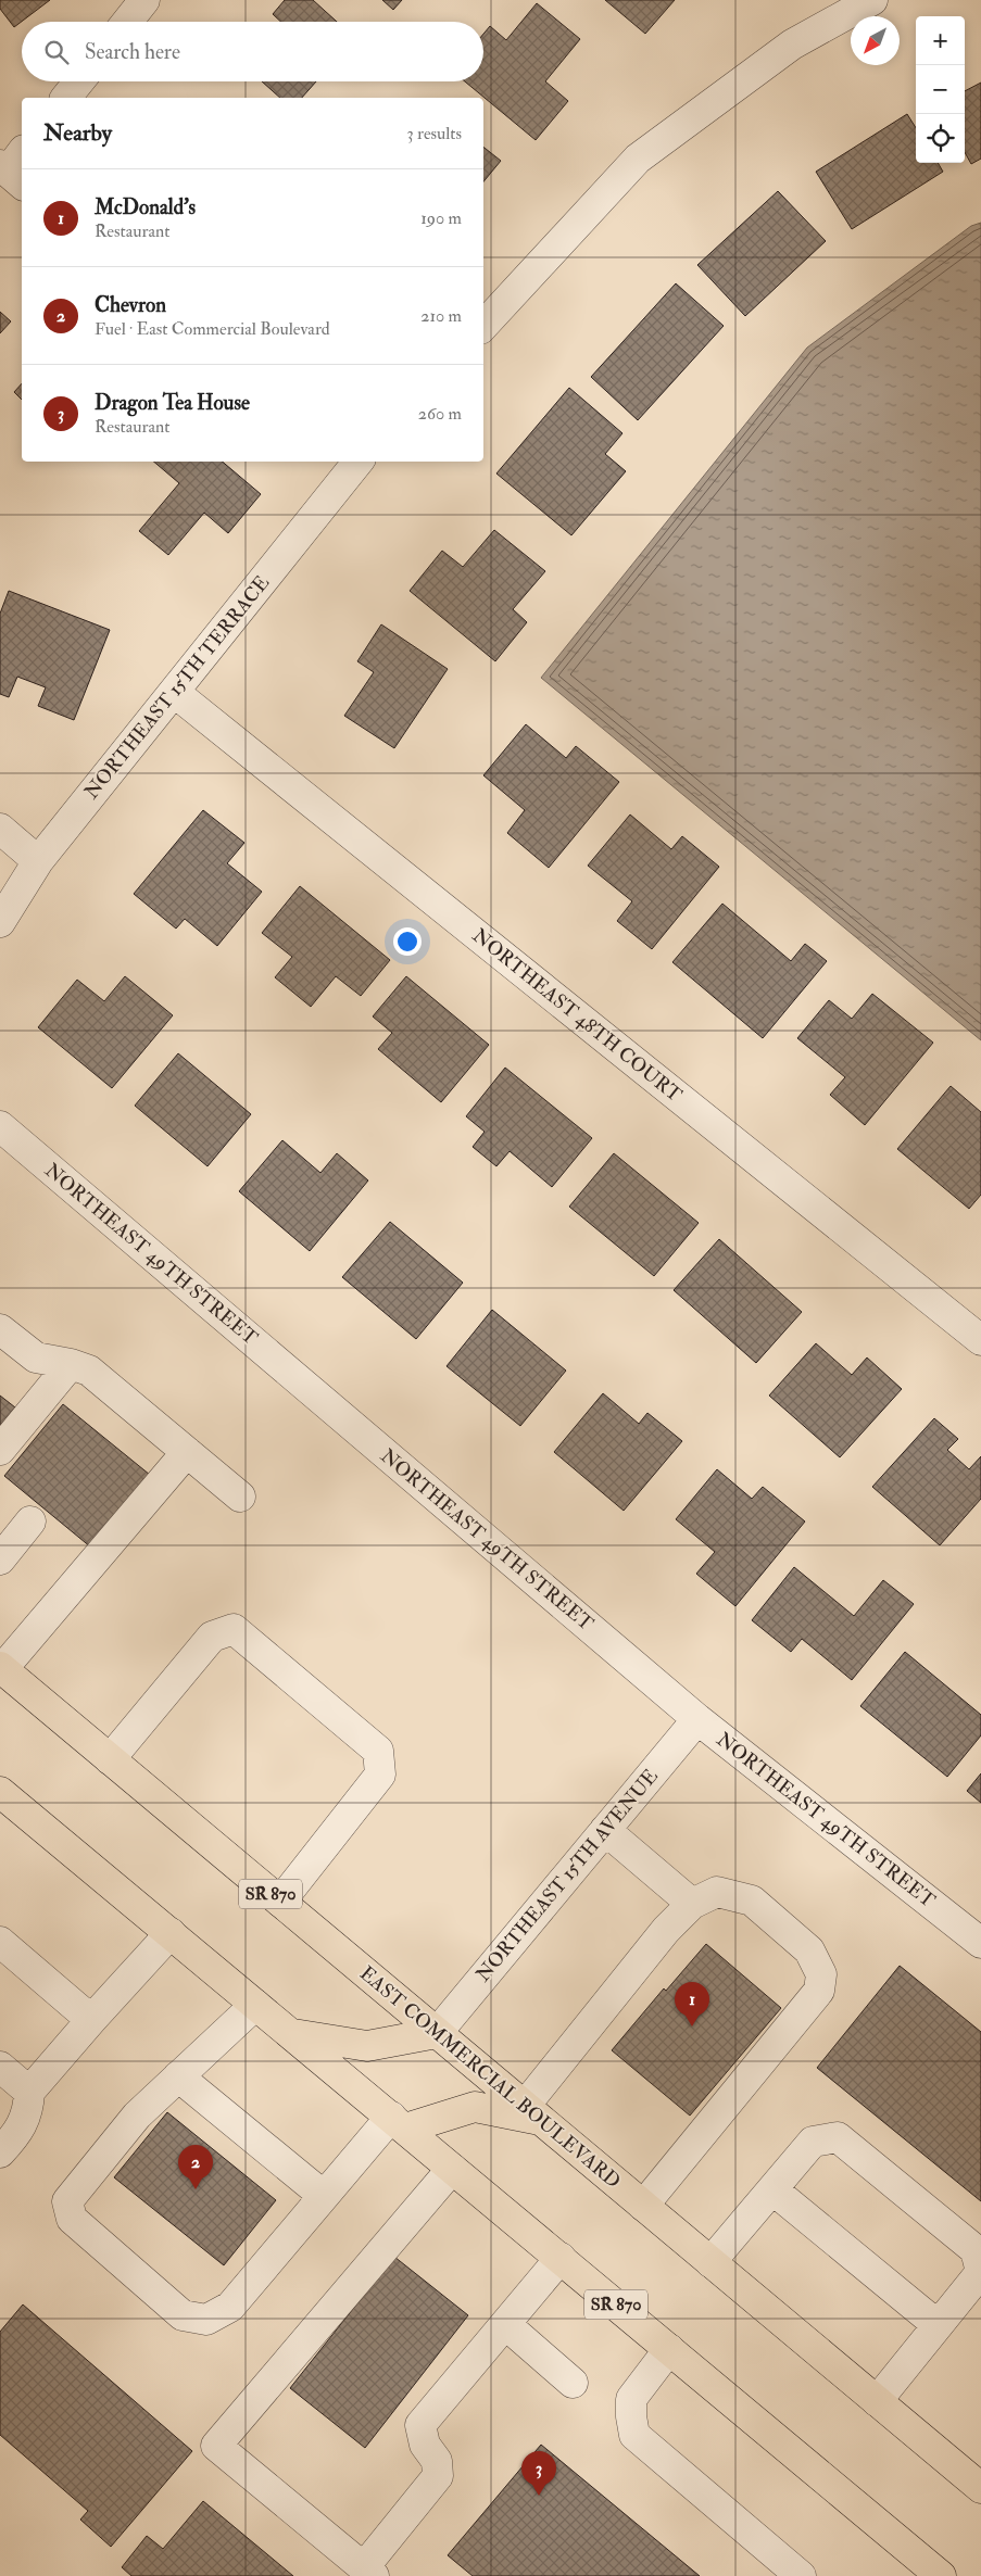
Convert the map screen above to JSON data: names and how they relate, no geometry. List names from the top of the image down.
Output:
{
  "streets": {
    "main road": ["SR 870", "EAST COMMERCIAL BOULEVARD"],
    "street": [
      "NORTHEAST 15TH TERRACE",
      "NORTHEAST 48TH COURT",
      "NORTHEAST 49TH STREET",
      "NORTHEAST 15TH AVENUE"
    ]
  },
  "crossings": [
    ["NORTHEAST 15TH TERRACE", "NORTHEAST 48TH COURT"],
    ["NORTHEAST 49TH STREET", "NORTHEAST 15TH AVENUE"],
    ["NORTHEAST 15TH AVENUE", "EAST COMMERCIAL BOULEVARD"]
  ],
  "north": "bottom left",
  "page": {
    "map_buttons": ["+", "−"],
    "search": "Search here",
    "heading": ["Nearby", "3 results"],
    "list": [
      {
        "mark": "1",
        "name": "McDonald's",
        "note": "Restaurant",
        "value": "190 m"
      },
      {
        "mark": "2",
        "name": "Chevron",
        "note": "Fuel · East Commercial Boulevard",
        "value": "210 m"
      },
      {
        "mark": "3",
        "name": "Dragon Tea House",
        "note": "Restaurant",
        "value": "260 m"
      }
    ],
    "pins": ["1", "2", "3"]
  }
}
